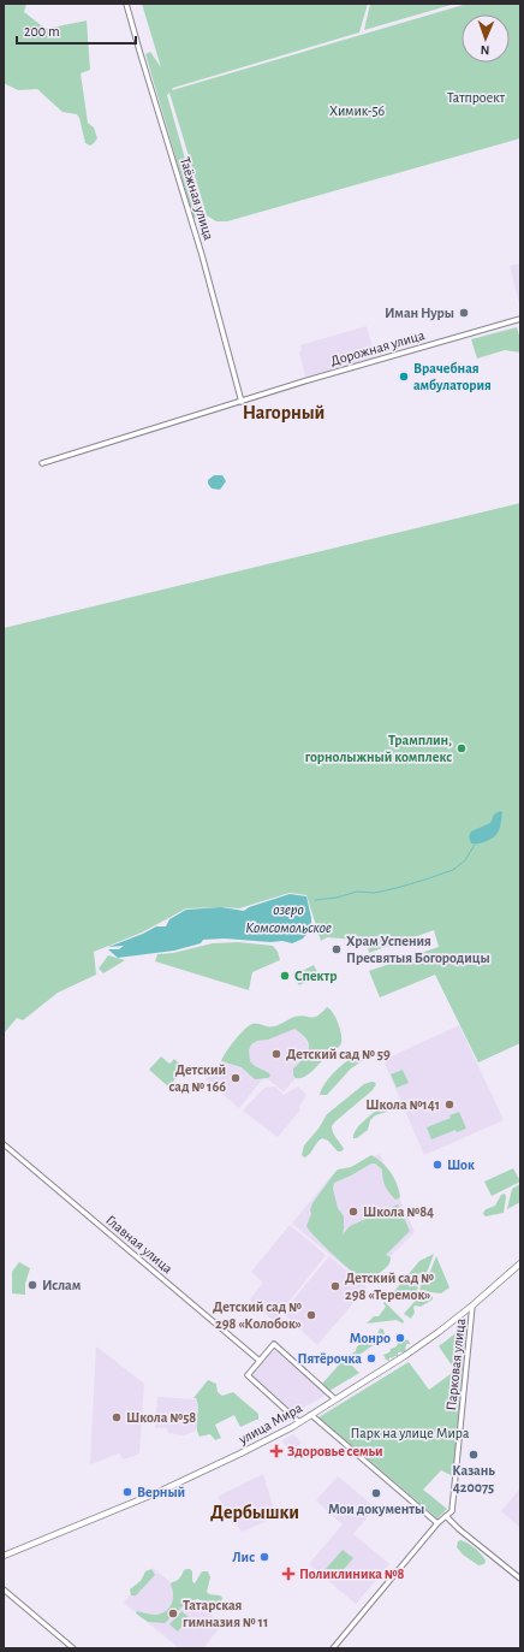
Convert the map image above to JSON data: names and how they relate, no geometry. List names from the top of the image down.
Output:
{
  "streets": {
    "main road": ["улица Мира"],
    "street": [
      "Таёжная улица",
      "Дорожная улица",
      "Главная улица",
      "Парковая улица"
    ]
  },
  "crossings": [
    ["Таёжная улица", "Дорожная улица"],
    ["Парковая улица", "улица Мира"]
  ],
  "districts": ["Нагорный", "Дербышки"],
  "water": ["озеро Комсомольское"],
  "parks": ["Татпроект", "Химик-56", "Парк на улице Мира"],
  "places": {
    "other": [
      "Иман Нуры",
      "Врачебная амбулатория",
      "Трамплин, горнолыжный комплекс",
      "Храм Успения Пресвятыя Богородицы",
      "Спектр",
      "Детский сад № 59",
      "Детский сад № 166",
      "Школа №141",
      "Шок",
      "Школа №84",
      "Ислам",
      "Детский сад № 298 «Теремок»",
      "Детский сад № 298 «Колобок»",
      "Монро",
      "Пятёрочка",
      "Школа №58",
      "Казань 420075",
      "Верный",
      "Мои документы",
      "Лис",
      "Татарская гимназия № 11"
    ],
    "health": ["Здоровье семьи", "Поликлиника №8"]
  },
  "scale_bar": "200 m",
  "north": "bottom"
}
